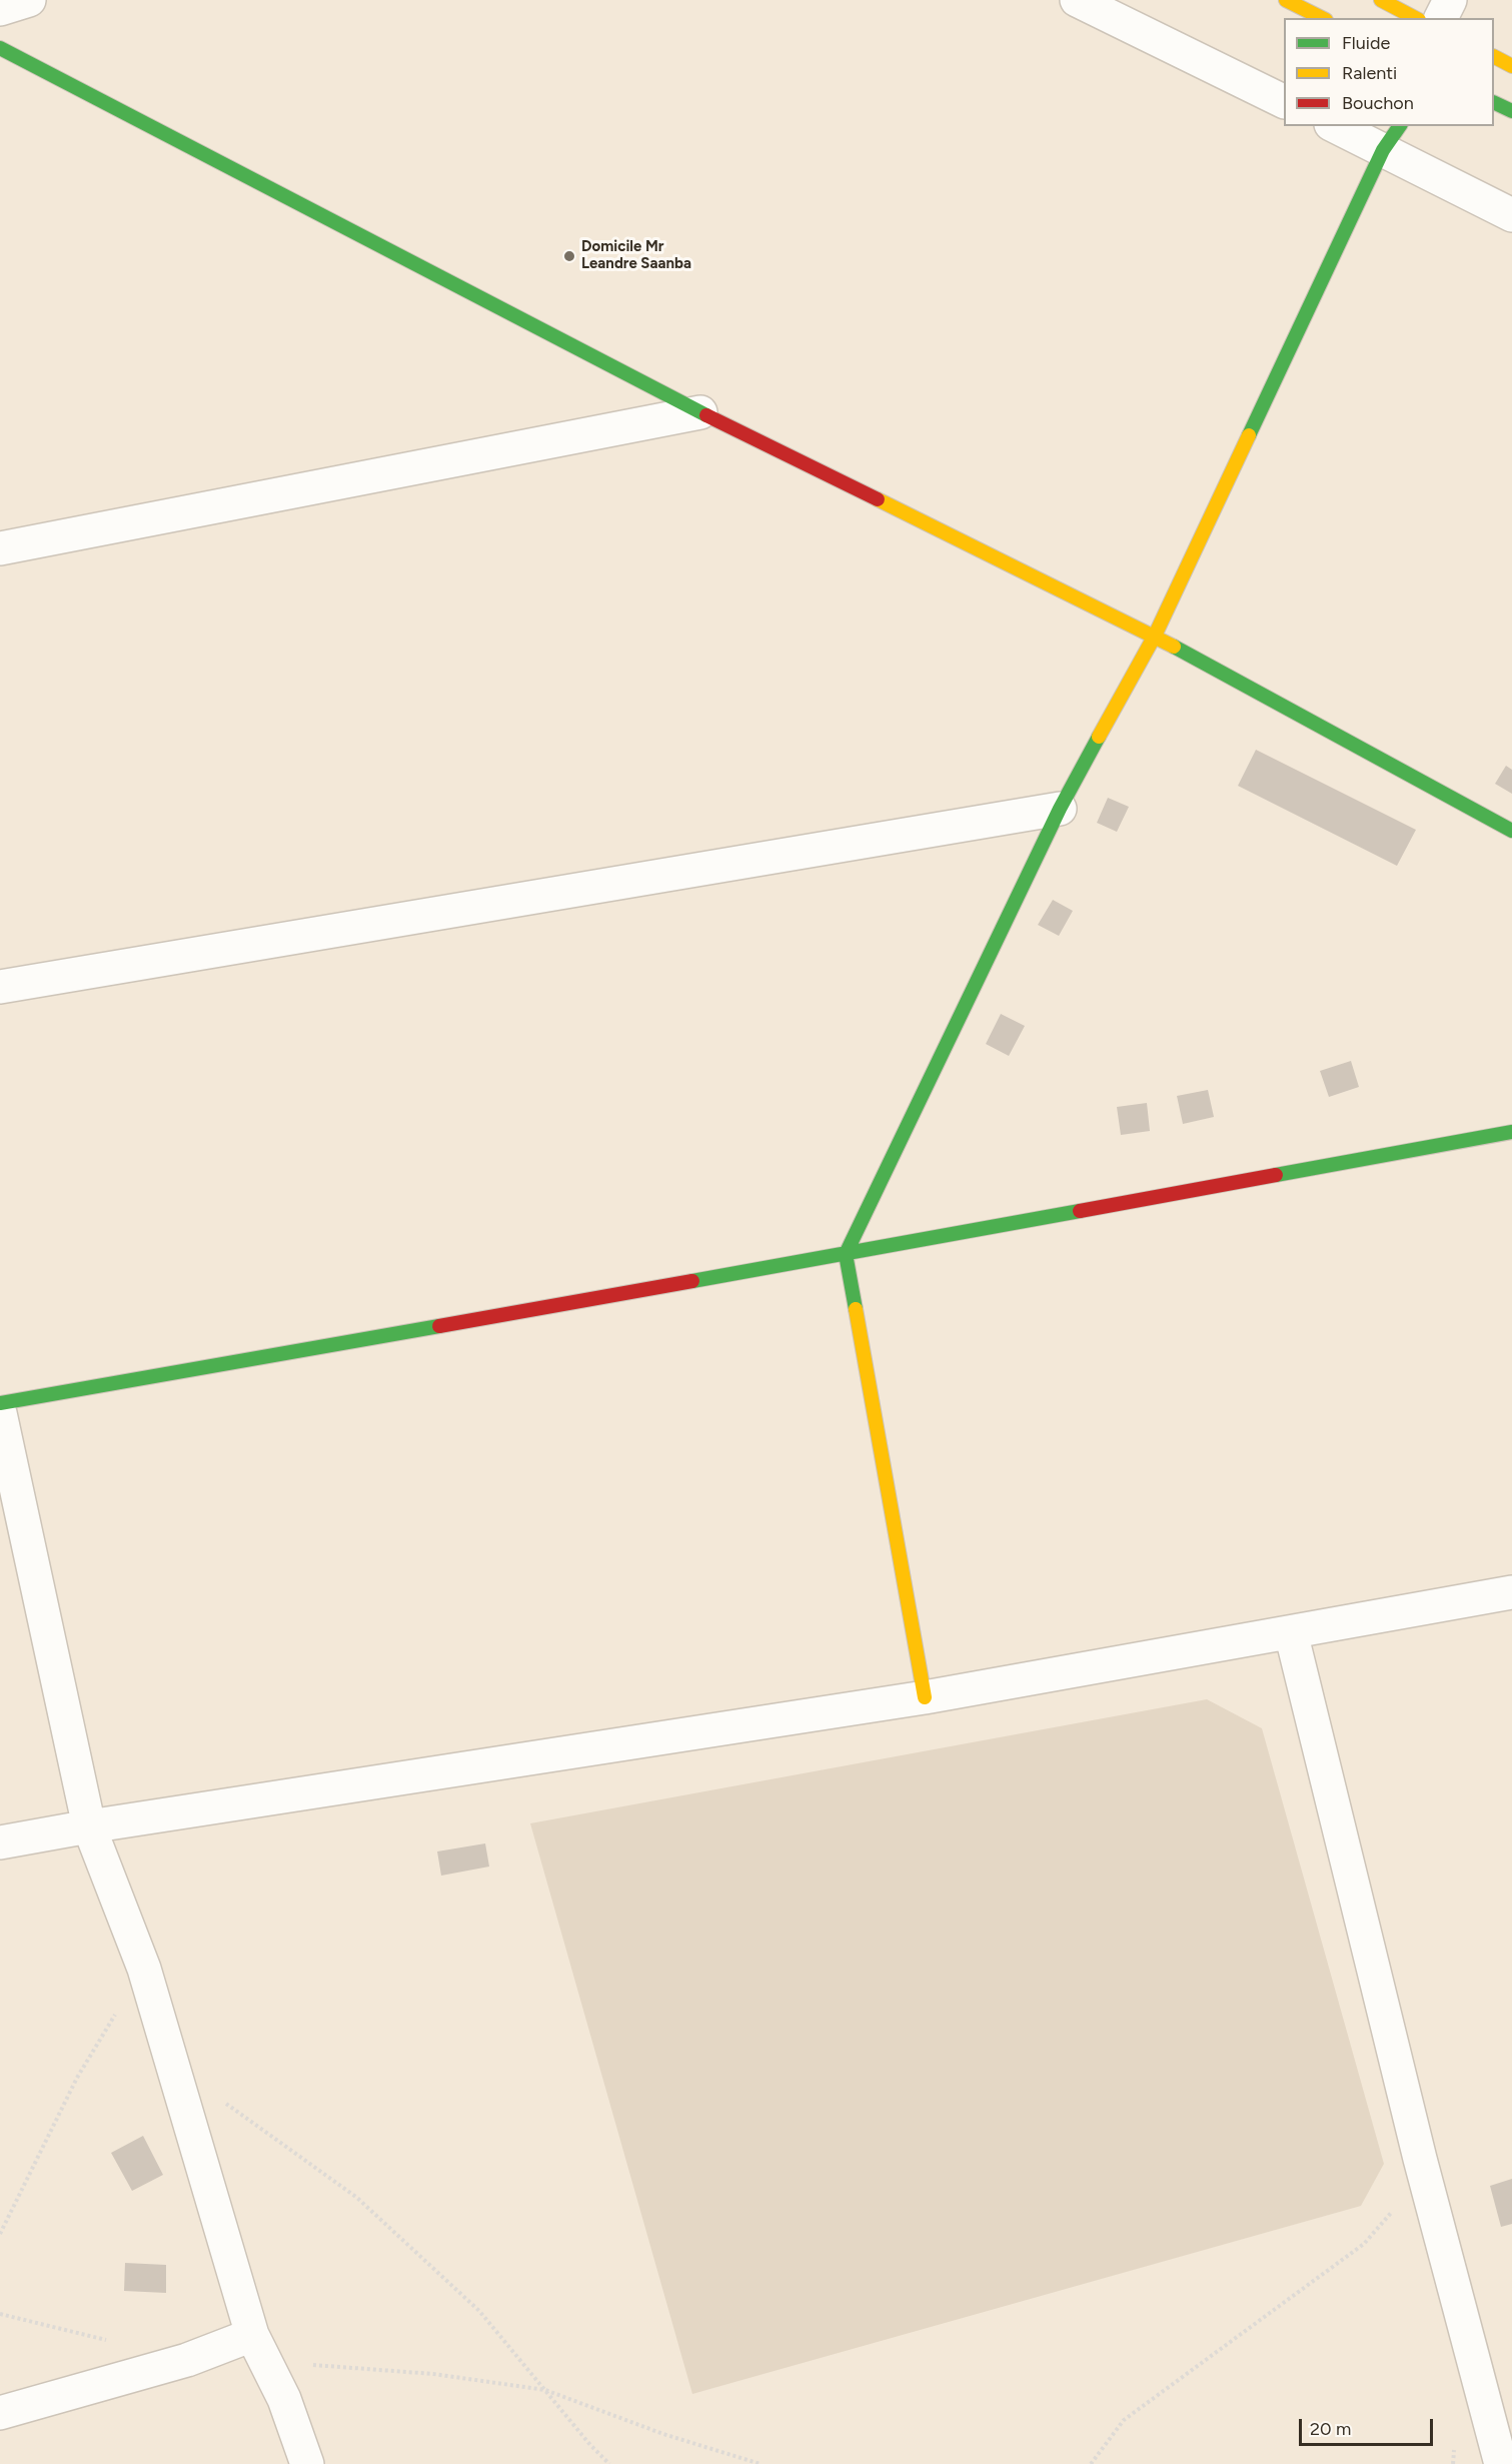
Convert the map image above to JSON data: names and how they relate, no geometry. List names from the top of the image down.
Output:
{
  "places": ["Domicile Mr Leandre Saanba"],
  "legend": ["Fluide", "Ralenti", "Bouchon"],
  "scale_bar": "20 m"
}
